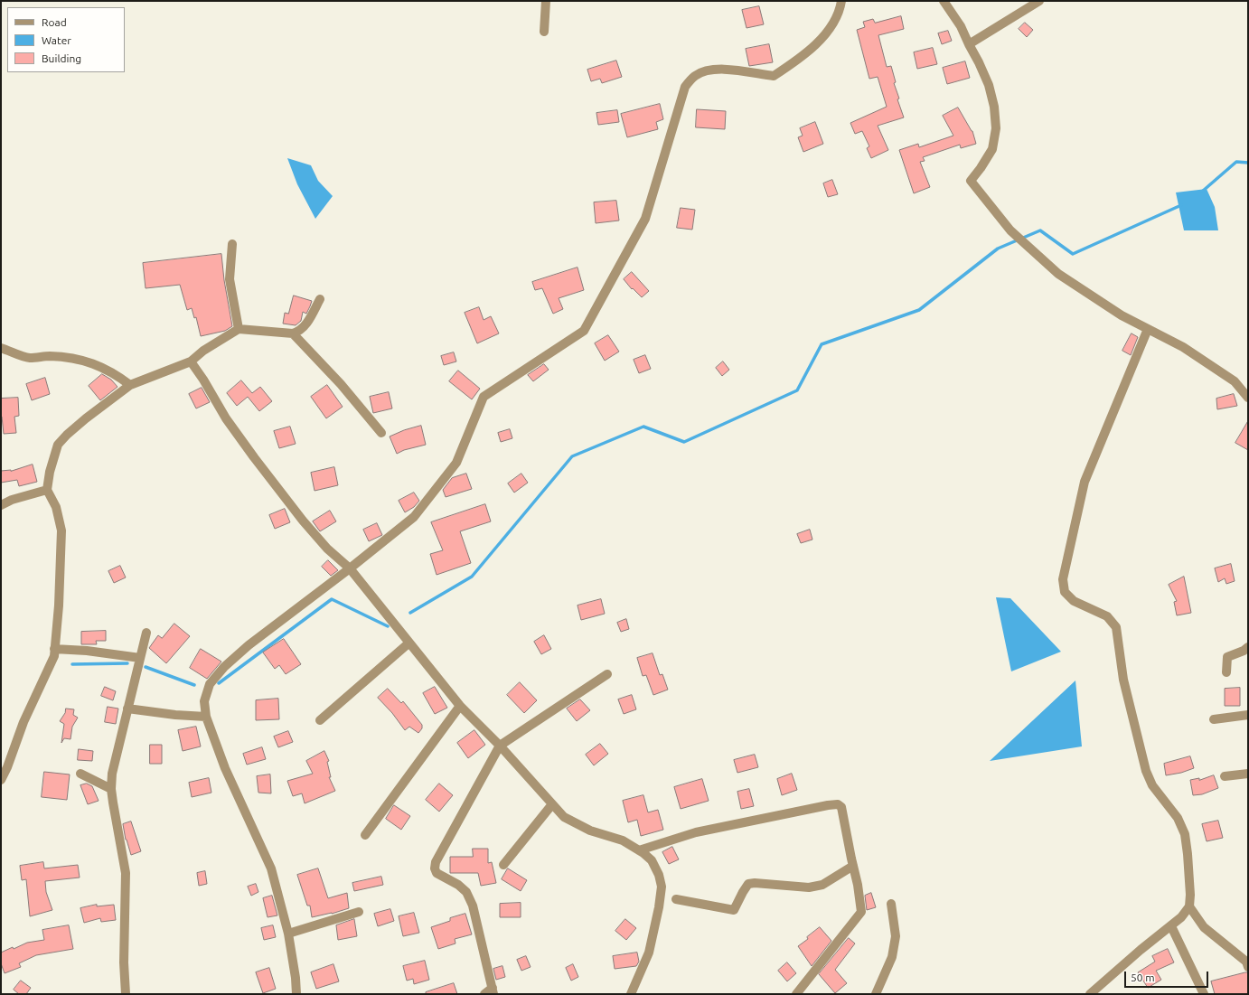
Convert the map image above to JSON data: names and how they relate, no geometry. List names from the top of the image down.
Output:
{
  "legend": ["Road", "Water", "Building"],
  "scale_bar": "50 m"
}
